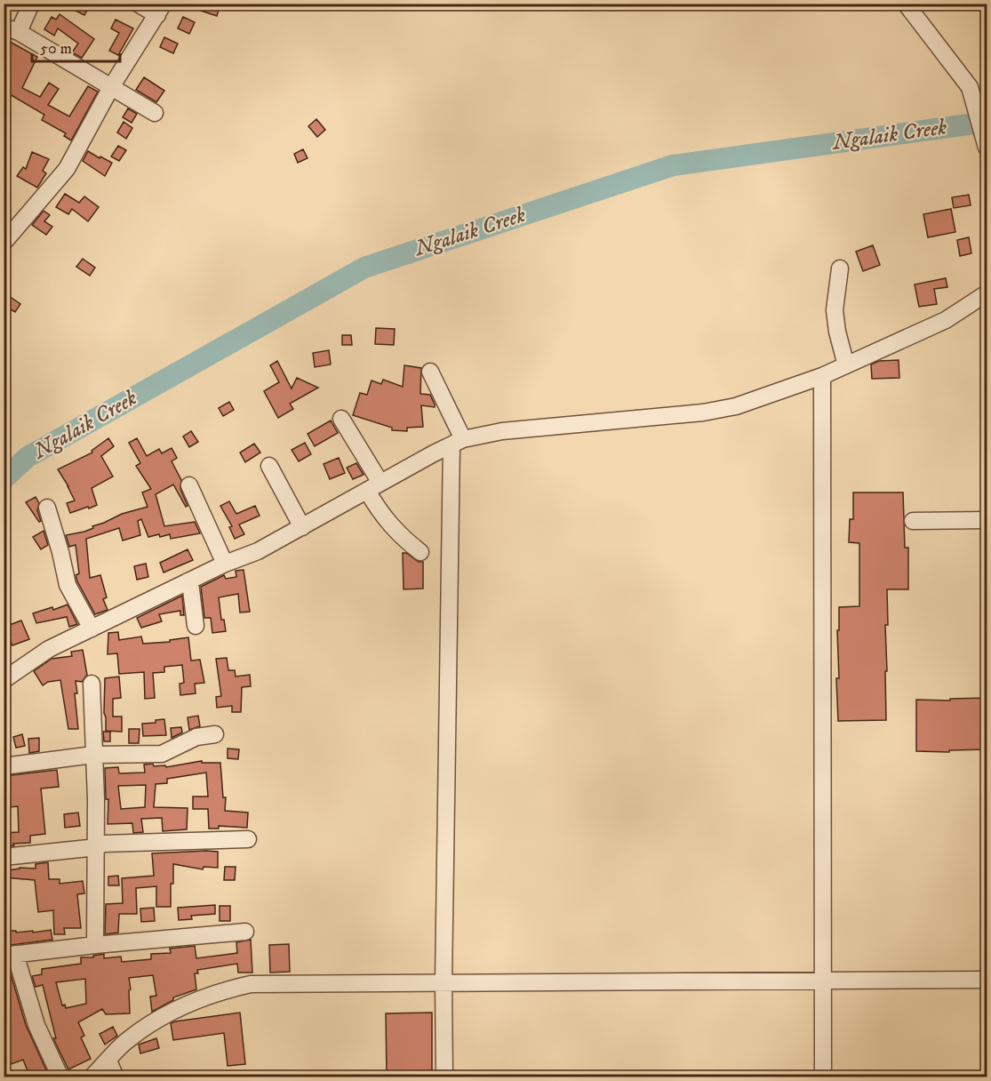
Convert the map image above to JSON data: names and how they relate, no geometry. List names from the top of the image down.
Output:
{
  "water": ["Ngalaik Creek"],
  "scale_bar": "50 m"
}
